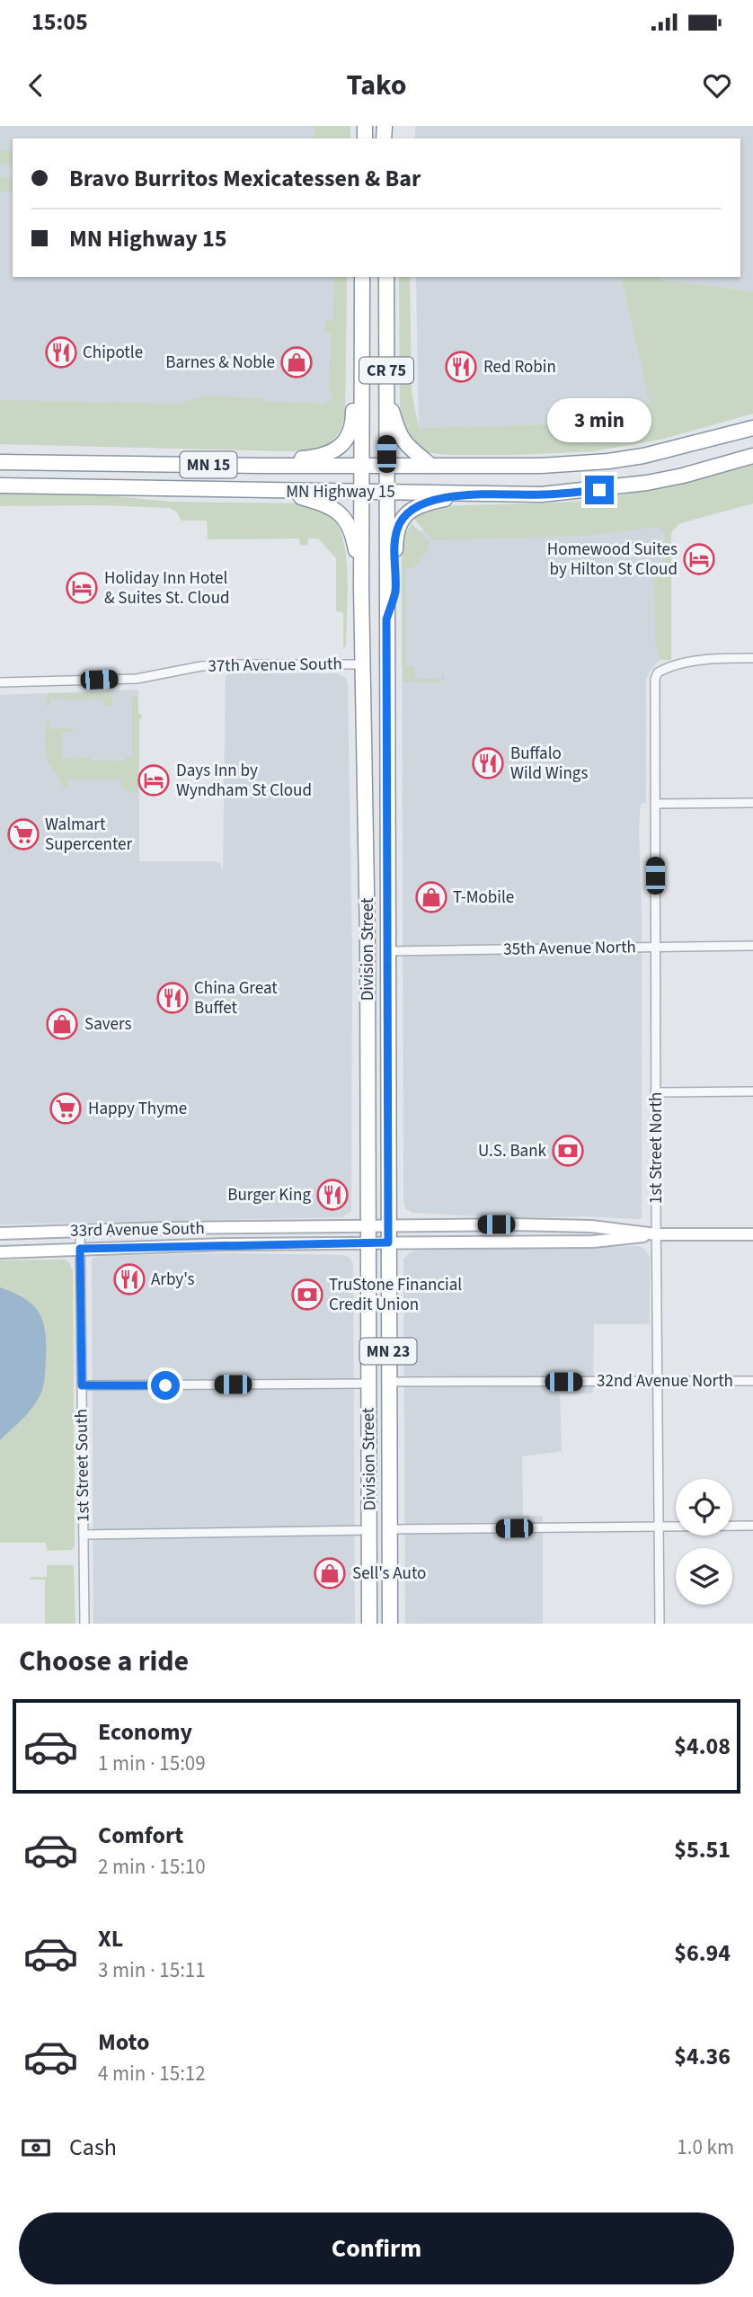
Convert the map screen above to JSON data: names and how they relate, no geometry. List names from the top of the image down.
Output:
{
  "streets": {
    "highway": [
      "CR 75",
      "MN 15",
      "MN Highway 15",
      "Division Street",
      "MN 23"
    ],
    "main road": ["33rd Avenue South"],
    "street": [
      "37th Avenue South",
      "35th Avenue North",
      "1st Street North",
      "32nd Avenue North",
      "1st Street South"
    ]
  },
  "crossings": [
    ["MN Highway 15", "Division Street"],
    ["37th Avenue South", "Division Street"],
    ["35th Avenue North", "Division Street"],
    ["35th Avenue North", "1st Street North"],
    ["Division Street", "33rd Avenue South"],
    ["Division Street", "32nd Avenue North"],
    ["1st Street North", "33rd Avenue South"],
    ["1st Street North", "32nd Avenue North"],
    ["33rd Avenue South", "1st Street South"]
  ],
  "places": {
    "restaurant": [
      "Chipotle",
      "Red Robin",
      "Buffalo Wild Wings",
      "China Great Buffet",
      "Burger King",
      "Arby's"
    ],
    "shop": [
      "Barnes & Noble",
      "T-Mobile",
      "Savers",
      "Sell's Auto"
    ],
    "hotel": ["Homewood Suites by Hilton St Cloud", "Holiday Inn Hotel & Suites St. Cloud", "Days Inn by Wyndham St Cloud"],
    "supermarket": ["Walmart Supercenter", "Happy Thyme"],
    "bank": ["U.S. Bank", "TruStone Financial Credit Union"]
  },
  "page": {
    "status": "15:05",
    "header": "Tako",
    "banner": ["Bravo Burritos Mexicatessen & Bar", "MN Highway 15"],
    "bubble": "3 min",
    "heading": "Choose a ride",
    "list": [
      {
        "name": "Economy",
        "note": "1 min · 15:09",
        "value": "$4.08"
      },
      {
        "name": "Comfort",
        "note": "2 min · 15:10",
        "value": "$5.51"
      },
      {
        "name": "XL",
        "note": "3 min · 15:11",
        "value": "$6.94"
      },
      {
        "name": "Moto",
        "note": "4 min · 15:12",
        "value": "$4.36"
      }
    ],
    "pay": ["Cash", "1.0 km"],
    "buttons": "Confirm"
  }
}
